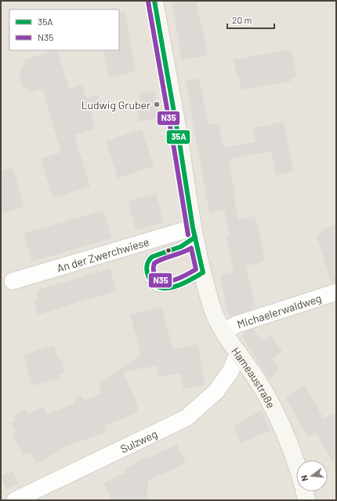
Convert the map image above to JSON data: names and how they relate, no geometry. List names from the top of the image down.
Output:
{
  "streets": {
    "main road": ["Hameaustraße"],
    "street": ["An der Zwerchwiese", "Michaelerwaldweg", "Sulzweg"]
  },
  "crossings": [
    ["An der Zwerchwiese", "Hameaustraße"],
    ["Michaelerwaldweg", "Hameaustraße"],
    ["Hameaustraße", "Sulzweg"]
  ],
  "places": ["Ludwig Gruber"],
  "lines": ["transit line 35A", "transit line N35"],
  "legend": ["35A", "N35"],
  "scale_bar": "20 m",
  "north": "left"
}
